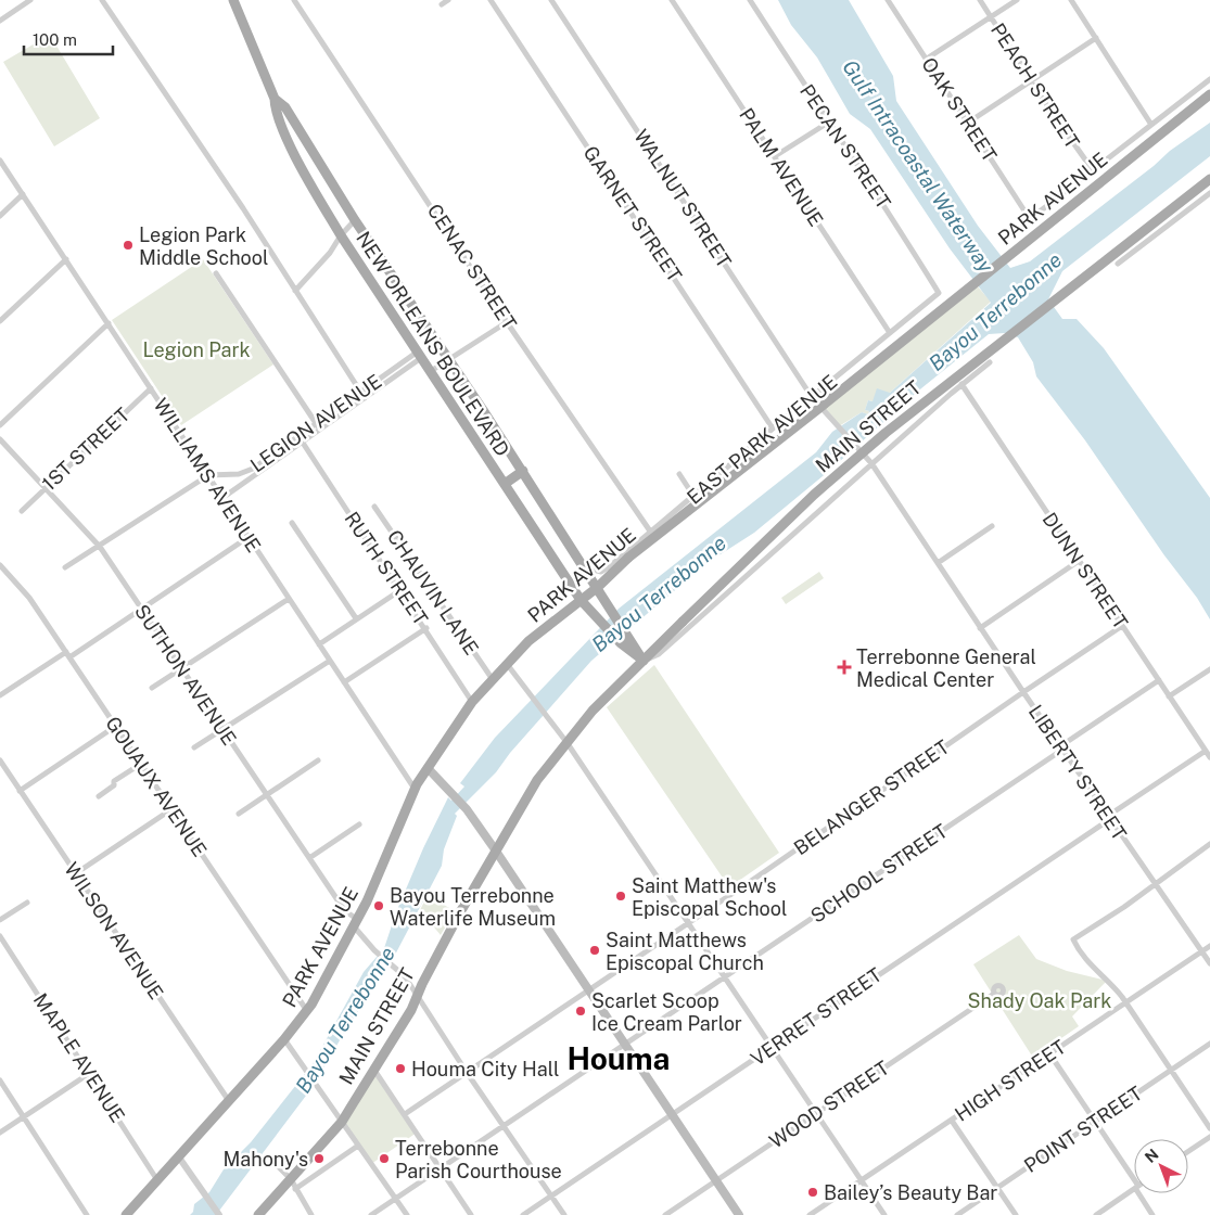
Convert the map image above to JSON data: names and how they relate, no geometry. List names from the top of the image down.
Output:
{
  "streets": {
    "main road": ["PARK AVENUE", "NEW ORLEANS BOULEVARD", "MAIN STREET"],
    "street": [
      "PEACH STREET",
      "OAK STREET",
      "PECAN STREET",
      "PALM AVENUE",
      "WALNUT STREET",
      "GARNET STREET",
      "CENAC STREET",
      "LEGION AVENUE",
      "EAST PARK AVENUE",
      "1ST STREET",
      "WILLIAMS AVENUE",
      "RUTH STREET",
      "DUNN STREET",
      "CHAUVIN LANE",
      "SUTHON AVENUE",
      "LIBERTY STREET",
      "GOUAUX AVENUE",
      "BELANGER STREET",
      "SCHOOL STREET",
      "WILSON AVENUE",
      "VERRET STREET",
      "MAPLE AVENUE",
      "HIGH STREET",
      "WOOD STREET",
      "POINT STREET"
    ]
  },
  "crossings": [
    ["PEACH STREET", "PARK AVENUE"],
    ["OAK STREET", "PARK AVENUE"],
    ["PECAN STREET", "EAST PARK AVENUE"],
    ["PALM AVENUE", "EAST PARK AVENUE"],
    ["WALNUT STREET", "EAST PARK AVENUE"],
    ["WALNUT STREET", "LIBERTY STREET"],
    ["PARK AVENUE", "NEW ORLEANS BOULEVARD"],
    ["PARK AVENUE", "WILLIAMS AVENUE"],
    ["PARK AVENUE", "RUTH STREET"],
    ["PARK AVENUE", "CHAUVIN LANE"],
    ["PARK AVENUE", "SUTHON AVENUE"],
    ["PARK AVENUE", "GOUAUX AVENUE"],
    ["PARK AVENUE", "WILSON AVENUE"],
    ["PARK AVENUE", "MAPLE AVENUE"],
    ["GARNET STREET", "EAST PARK AVENUE"],
    ["CENAC STREET", "EAST PARK AVENUE"],
    ["NEW ORLEANS BOULEVARD", "LEGION AVENUE"],
    ["NEW ORLEANS BOULEVARD", "MAIN STREET"],
    ["NEW ORLEANS BOULEVARD", "EAST PARK AVENUE"],
    ["LEGION AVENUE", "WILLIAMS AVENUE"],
    ["LEGION AVENUE", "RUTH STREET"],
    ["MAIN STREET", "DUNN STREET"],
    ["MAIN STREET", "SUTHON AVENUE"],
    ["MAIN STREET", "LIBERTY STREET"],
    ["EAST PARK AVENUE", "LIBERTY STREET"],
    ["1ST STREET", "WILLIAMS AVENUE"],
    ["1ST STREET", "SUTHON AVENUE"],
    ["DUNN STREET", "BELANGER STREET"],
    ["DUNN STREET", "SCHOOL STREET"],
    ["DUNN STREET", "VERRET STREET"],
    ["SUTHON AVENUE", "BELANGER STREET"],
    ["SUTHON AVENUE", "SCHOOL STREET"],
    ["SUTHON AVENUE", "VERRET STREET"],
    ["LIBERTY STREET", "BELANGER STREET"],
    ["LIBERTY STREET", "SCHOOL STREET"],
    ["LIBERTY STREET", "VERRET STREET"],
    ["LIBERTY STREET", "HIGH STREET"]
  ],
  "districts": ["Houma"],
  "water": ["Gulf Intracoastal Waterway", "Bayou Terrebonne"],
  "parks": ["Legion Park", "Shady Oak Park"],
  "places": {
    "other": [
      "Legion Park Middle School",
      "Saint Matthew's Episcopal School",
      "Bayou Terrebonne Waterlife Museum",
      "Saint Matthews Episcopal Church",
      "Scarlet Scoop Ice Cream Parlor",
      "Houma City Hall",
      "Mahony's",
      "Terrebonne Parish Courthouse",
      "Bailey’s Beauty Bar"
    ],
    "health": ["Terrebonne General Medical Center"]
  },
  "scale_bar": "100 m",
  "north": "top left"
}
